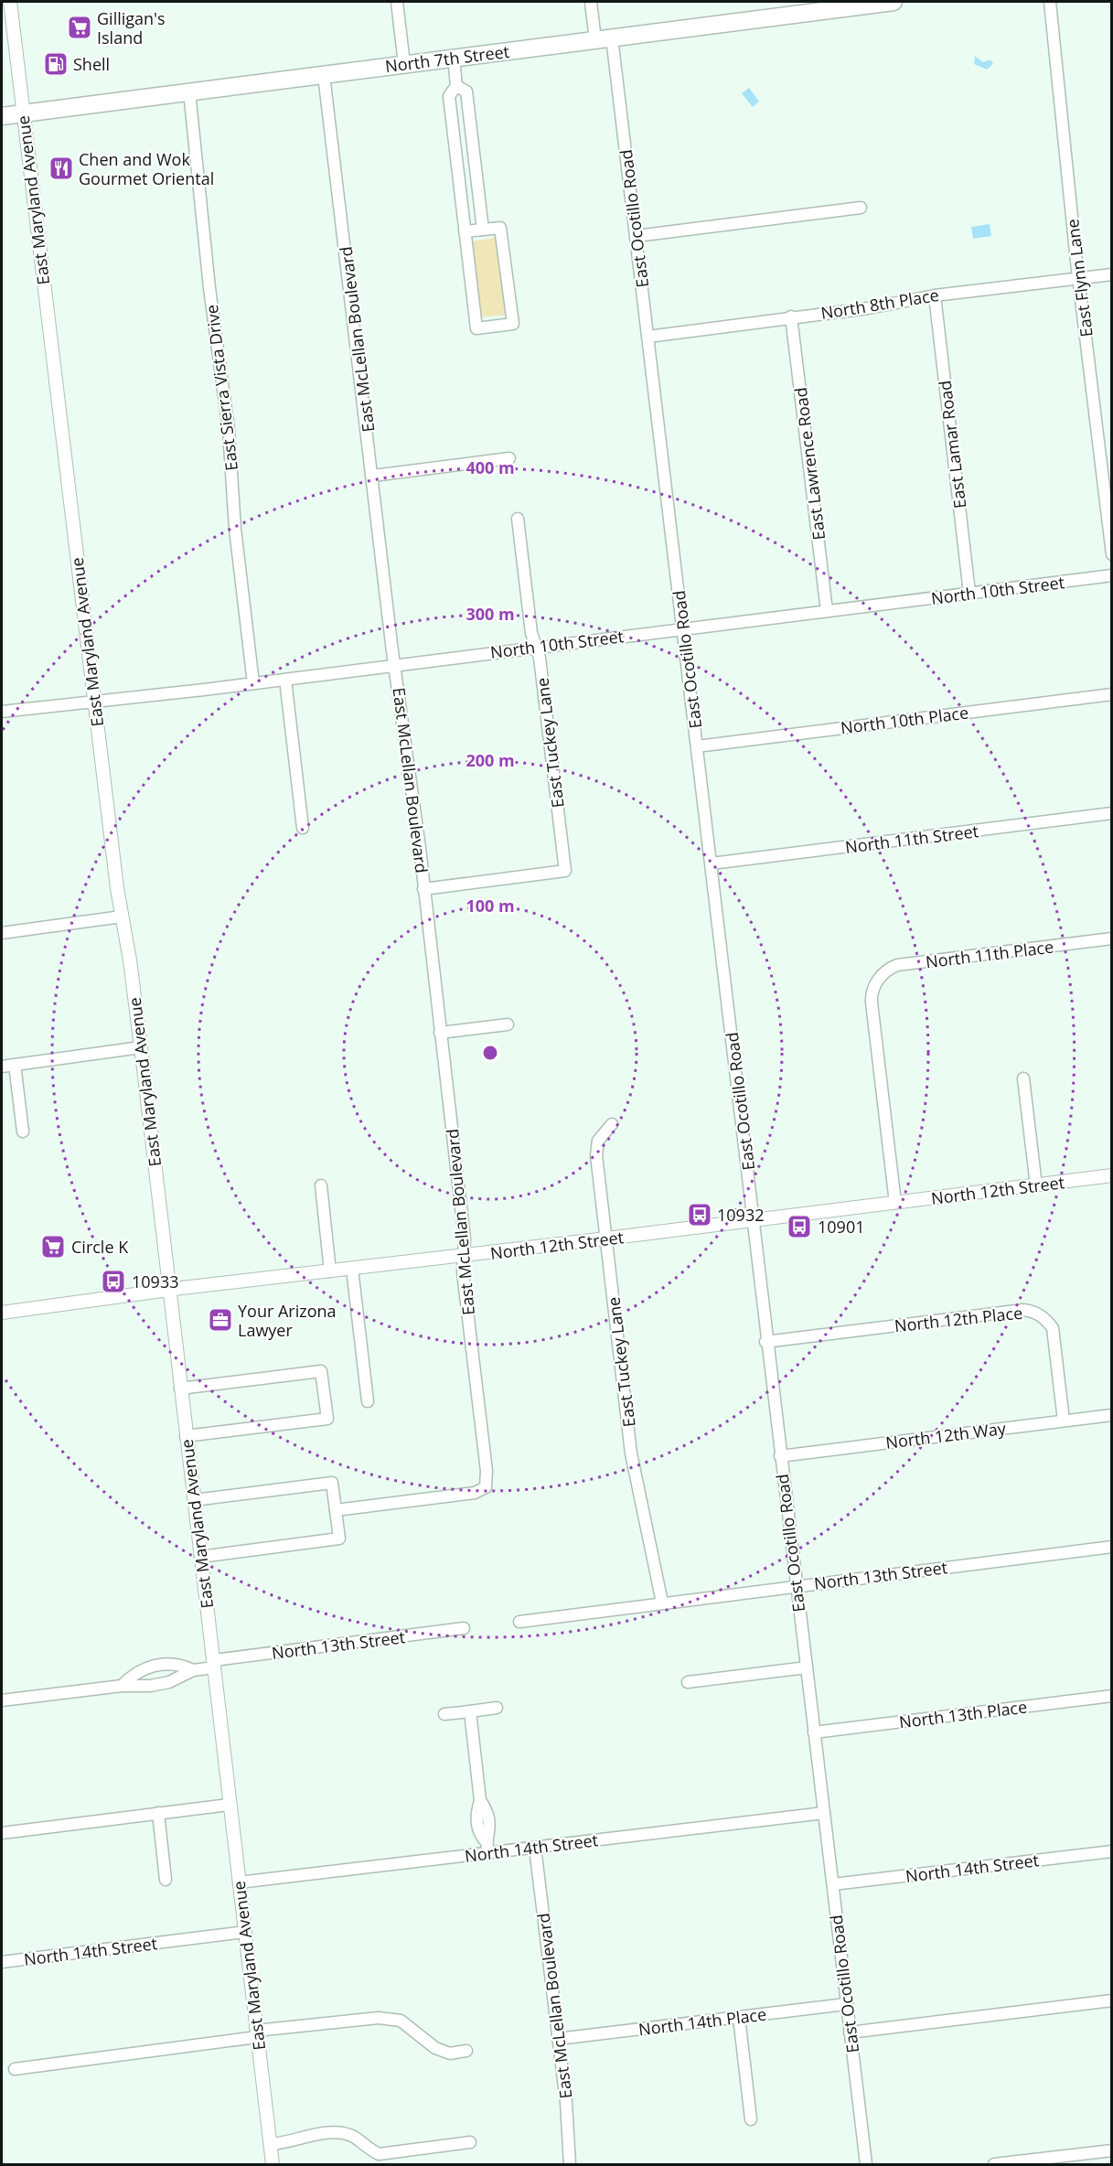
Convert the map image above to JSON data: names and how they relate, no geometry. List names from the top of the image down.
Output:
{
  "streets": {
    "main road": ["North 7th Street"],
    "street": [
      "East Maryland Avenue",
      "East Ocotillo Road",
      "East Flynn Lane",
      "North 8th Place",
      "East McLellan Boulevard",
      "East Sierra Vista Drive",
      "East Lamar Road",
      "East Lawrence Road",
      "North 10th Street",
      "North 10th Place",
      "East Tuckey Lane",
      "North 11th Street",
      "North 11th Place",
      "North 12th Street",
      "North 12th Place",
      "North 12th Way",
      "North 13th Street",
      "North 13th Place",
      "North 14th Street",
      "North 14th Place"
    ]
  },
  "crossings": [
    ["North 7th Street", "East Maryland Avenue"],
    ["North 7th Street", "East Ocotillo Road"],
    ["North 7th Street", "East McLellan Boulevard"],
    ["North 7th Street", "East Sierra Vista Drive"],
    ["East Maryland Avenue", "North 10th Street"],
    ["East Maryland Avenue", "North 12th Street"],
    ["East Maryland Avenue", "North 13th Street"],
    ["East Maryland Avenue", "North 14th Street"],
    ["East Ocotillo Road", "North 8th Place"],
    ["East Ocotillo Road", "North 10th Street"],
    ["East Ocotillo Road", "North 10th Place"],
    ["East Ocotillo Road", "North 11th Street"],
    ["East Ocotillo Road", "North 12th Street"],
    ["East Ocotillo Road", "North 12th Place"],
    ["East Ocotillo Road", "North 12th Way"],
    ["East Ocotillo Road", "North 13th Street"],
    ["East Ocotillo Road", "North 13th Place"],
    ["East Ocotillo Road", "North 14th Street"],
    ["East Ocotillo Road", "North 14th Place"],
    ["East Flynn Lane", "North 8th Place"],
    ["North 8th Place", "East Lamar Road"],
    ["North 8th Place", "East Lawrence Road"],
    ["East McLellan Boulevard", "North 10th Street"],
    ["East McLellan Boulevard", "East Tuckey Lane"],
    ["East McLellan Boulevard", "North 12th Street"],
    ["East McLellan Boulevard", "North 14th Street"],
    ["East McLellan Boulevard", "North 14th Place"],
    ["East Sierra Vista Drive", "North 10th Street"],
    ["East Lamar Road", "North 10th Street"],
    ["East Lawrence Road", "North 10th Street"],
    ["North 10th Street", "East Tuckey Lane"],
    ["East Tuckey Lane", "North 12th Street"],
    ["East Tuckey Lane", "North 13th Street"],
    ["North 11th Place", "North 12th Street"],
    ["North 12th Place", "North 12th Way"]
  ],
  "places": {
    "supermarket": ["Gilligan's Island", "Circle K"],
    "fuel station": ["Shell"],
    "restaurant": ["Chen and Wok Gourmet Oriental"],
    "bus stop": ["10932", "10901", "10933"],
    "office": ["Your Arizona Lawyer"]
  },
  "rings": [
    "400 m",
    "300 m",
    "200 m",
    "100 m"
  ]
}
